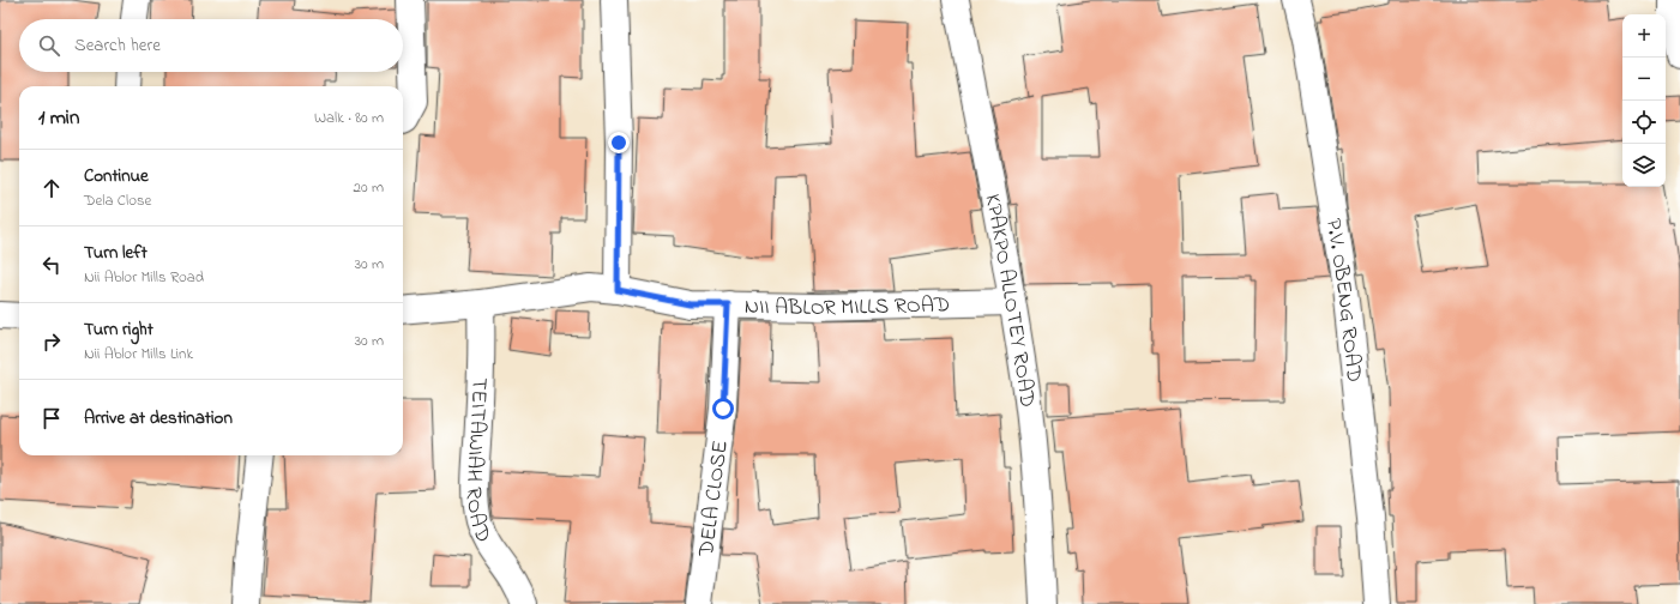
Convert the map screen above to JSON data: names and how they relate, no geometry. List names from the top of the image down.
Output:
{
  "streets": {
    "street": [
      "KPAKPO ALLOTEY ROAD",
      "P.V. OBENG ROAD",
      "NII ABLOR MILLS ROAD",
      "TEITAWIAH ROAD",
      "DELA CLOSE"
    ]
  },
  "crossings": [
    ["KPAKPO ALLOTEY ROAD", "NII ABLOR MILLS ROAD"],
    ["NII ABLOR MILLS ROAD", "TEITAWIAH ROAD"],
    ["NII ABLOR MILLS ROAD", "DELA CLOSE"]
  ],
  "page": {
    "map_buttons": ["+", "−"],
    "search": "Search here",
    "heading": ["1 min", "Walk · 80 m"],
    "list": [
      ["Continue", "Dela Close", "20 m"],
      ["Turn left", "Nii Ablor Mills Road", "30 m"],
      ["Turn right", "Nii Ablor Mills Link", "30 m"],
      "Arrive at destination"
    ]
  }
}
